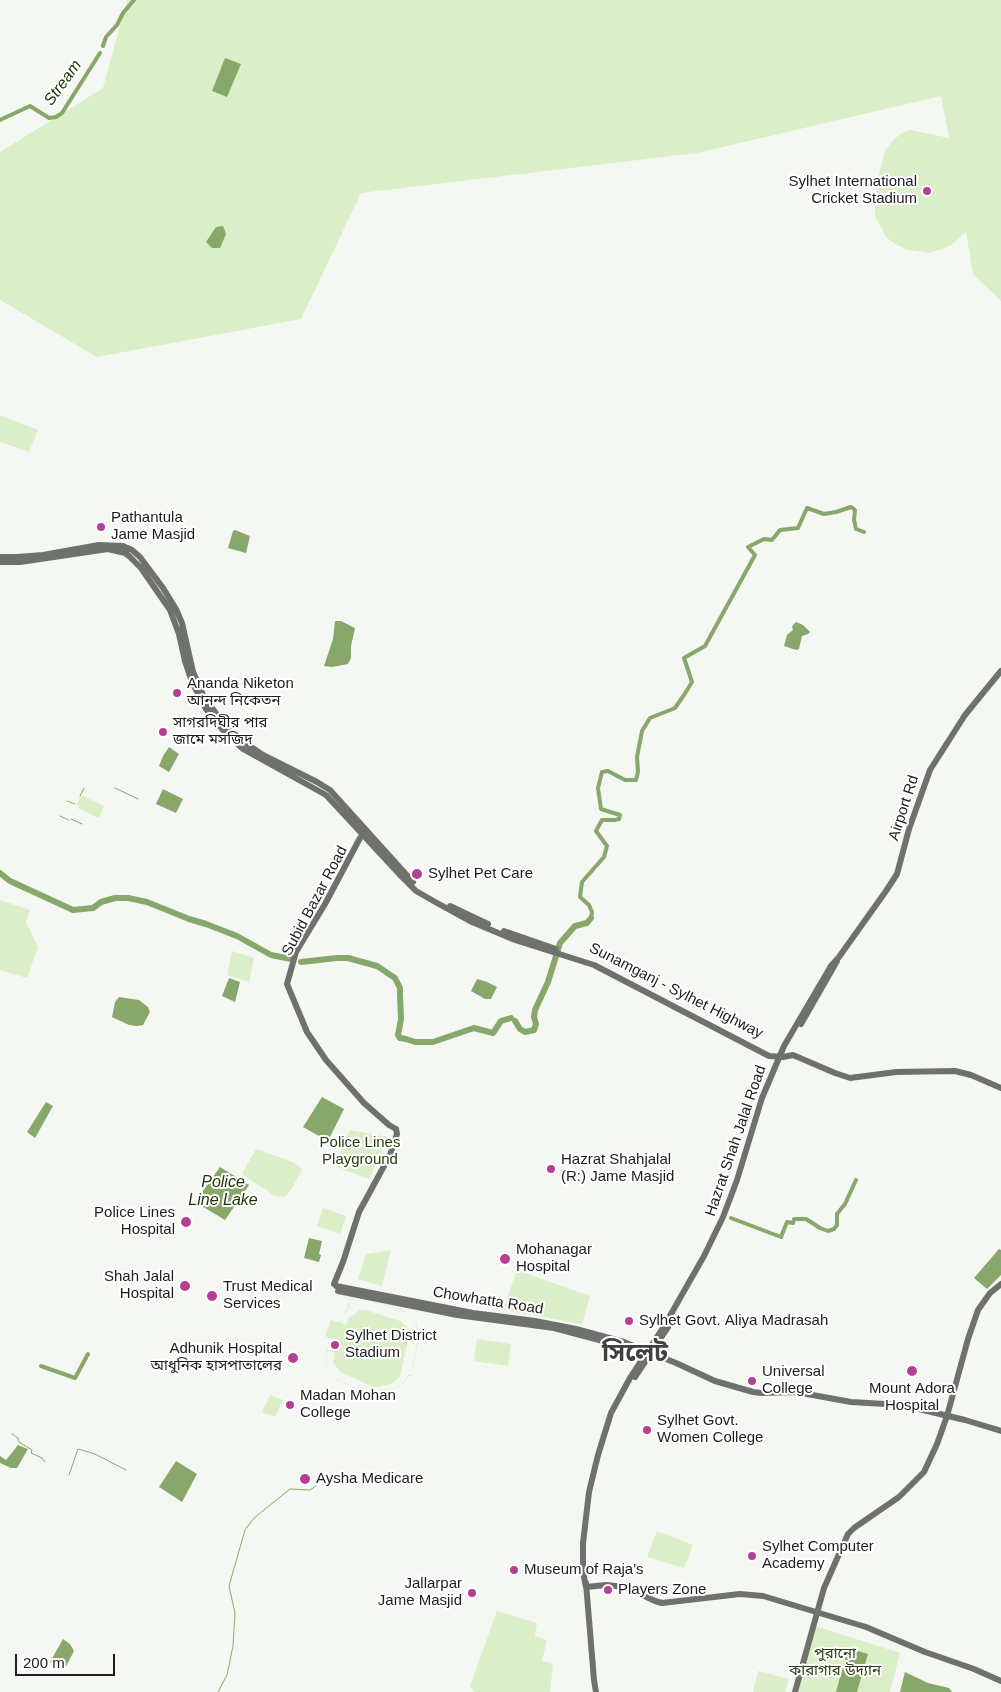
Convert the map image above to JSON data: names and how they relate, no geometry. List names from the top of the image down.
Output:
{
  "streets": {
    "main road": [
      "Airport Rd",
      "Subid Bazar Road",
      "Sunamganj - Sylhet Highway",
      "Hazrat Shah Jalal Road",
      "Chowhatta Road"
    ]
  },
  "crossings": [
    ["Airport Rd", "Sunamganj - Sylhet Highway"],
    ["Airport Rd", "Hazrat Shah Jalal Road"],
    ["Subid Bazar Road", "Sunamganj - Sylhet Highway"],
    ["Subid Bazar Road", "Chowhatta Road"],
    ["Sunamganj - Sylhet Highway", "Hazrat Shah Jalal Road"],
    ["Hazrat Shah Jalal Road", "Chowhatta Road"]
  ],
  "districts": ["সিলেট"],
  "water": ["Stream", "Police Line Lake"],
  "parks": ["Police Lines Playground", "পুরানো কারাগার উদ্যান"],
  "places": [
    "Sylhet International Cricket Stadium",
    "Pathantula Jame Masjid",
    "Ananda Niketon আনন্দ নিকেতন",
    "সাগরদিঘীর পার জামে মসজিদ",
    "Sylhet Pet Care",
    "Hazrat Shahjalal (R:) Jame Masjid",
    "Police Lines Hospital",
    "Mohanagar Hospital",
    "Shah Jalal Hospital",
    "Trust Medical Services",
    "Sylhet Govt. Aliya Madrasah",
    "Sylhet District Stadium",
    "Adhunik Hospital আধুনিক হাসপাতালের",
    "Mount Adora Hospital",
    "Universal College",
    "Madan Mohan College",
    "Sylhet Govt. Women College",
    "Aysha Medicare",
    "Sylhet Computer Academy",
    "Museum of Raja's",
    "Players Zone",
    "Jallarpar Jame Masjid"
  ],
  "scale_bar": "200 m"
}
